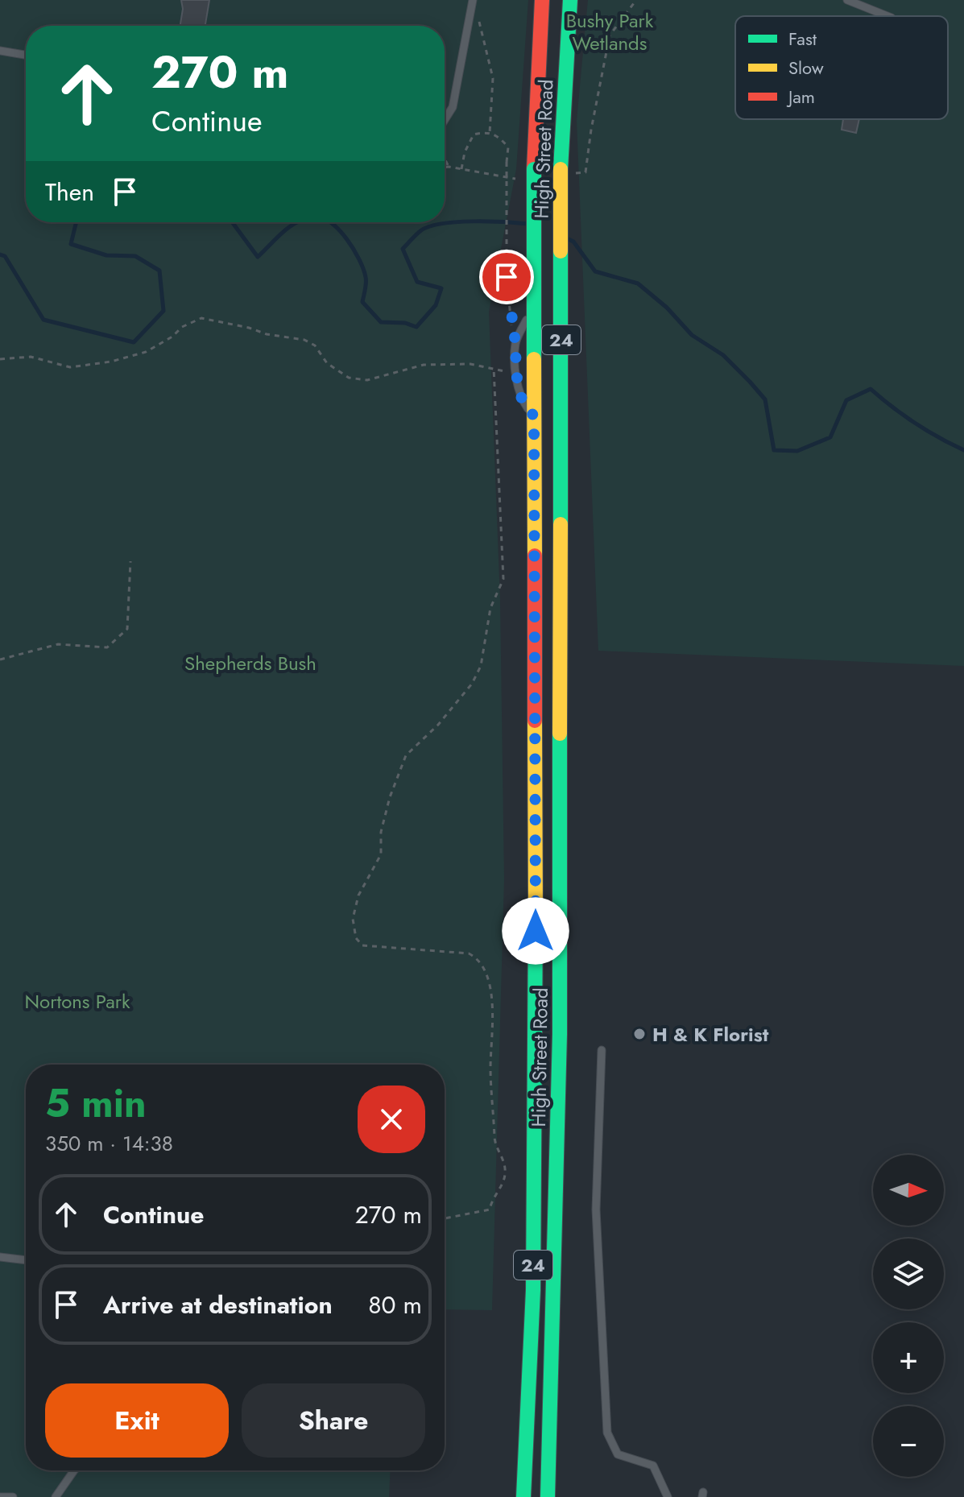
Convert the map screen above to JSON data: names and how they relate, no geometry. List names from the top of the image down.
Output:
{
  "streets": {
    "main road": ["High Street Road", "24"]
  },
  "parks": ["Bushy Park Wetlands", "Shepherds Bush", "Nortons Park"],
  "places": ["H & K Florist"],
  "legend": ["Fast", "Slow", "Jam"],
  "north": "right",
  "page": {
    "turn": ["270 m", "Continue"],
    "then": "Then",
    "heading": ["5 min", "350 m · 14:38"],
    "map_buttons": ["+", "−"],
    "list": [
      {
        "name": "Continue",
        "value": "270 m"
      },
      {
        "name": "Arrive at destination",
        "value": "80 m"
      }
    ],
    "buttons": ["Exit", "Share"]
  }
}
